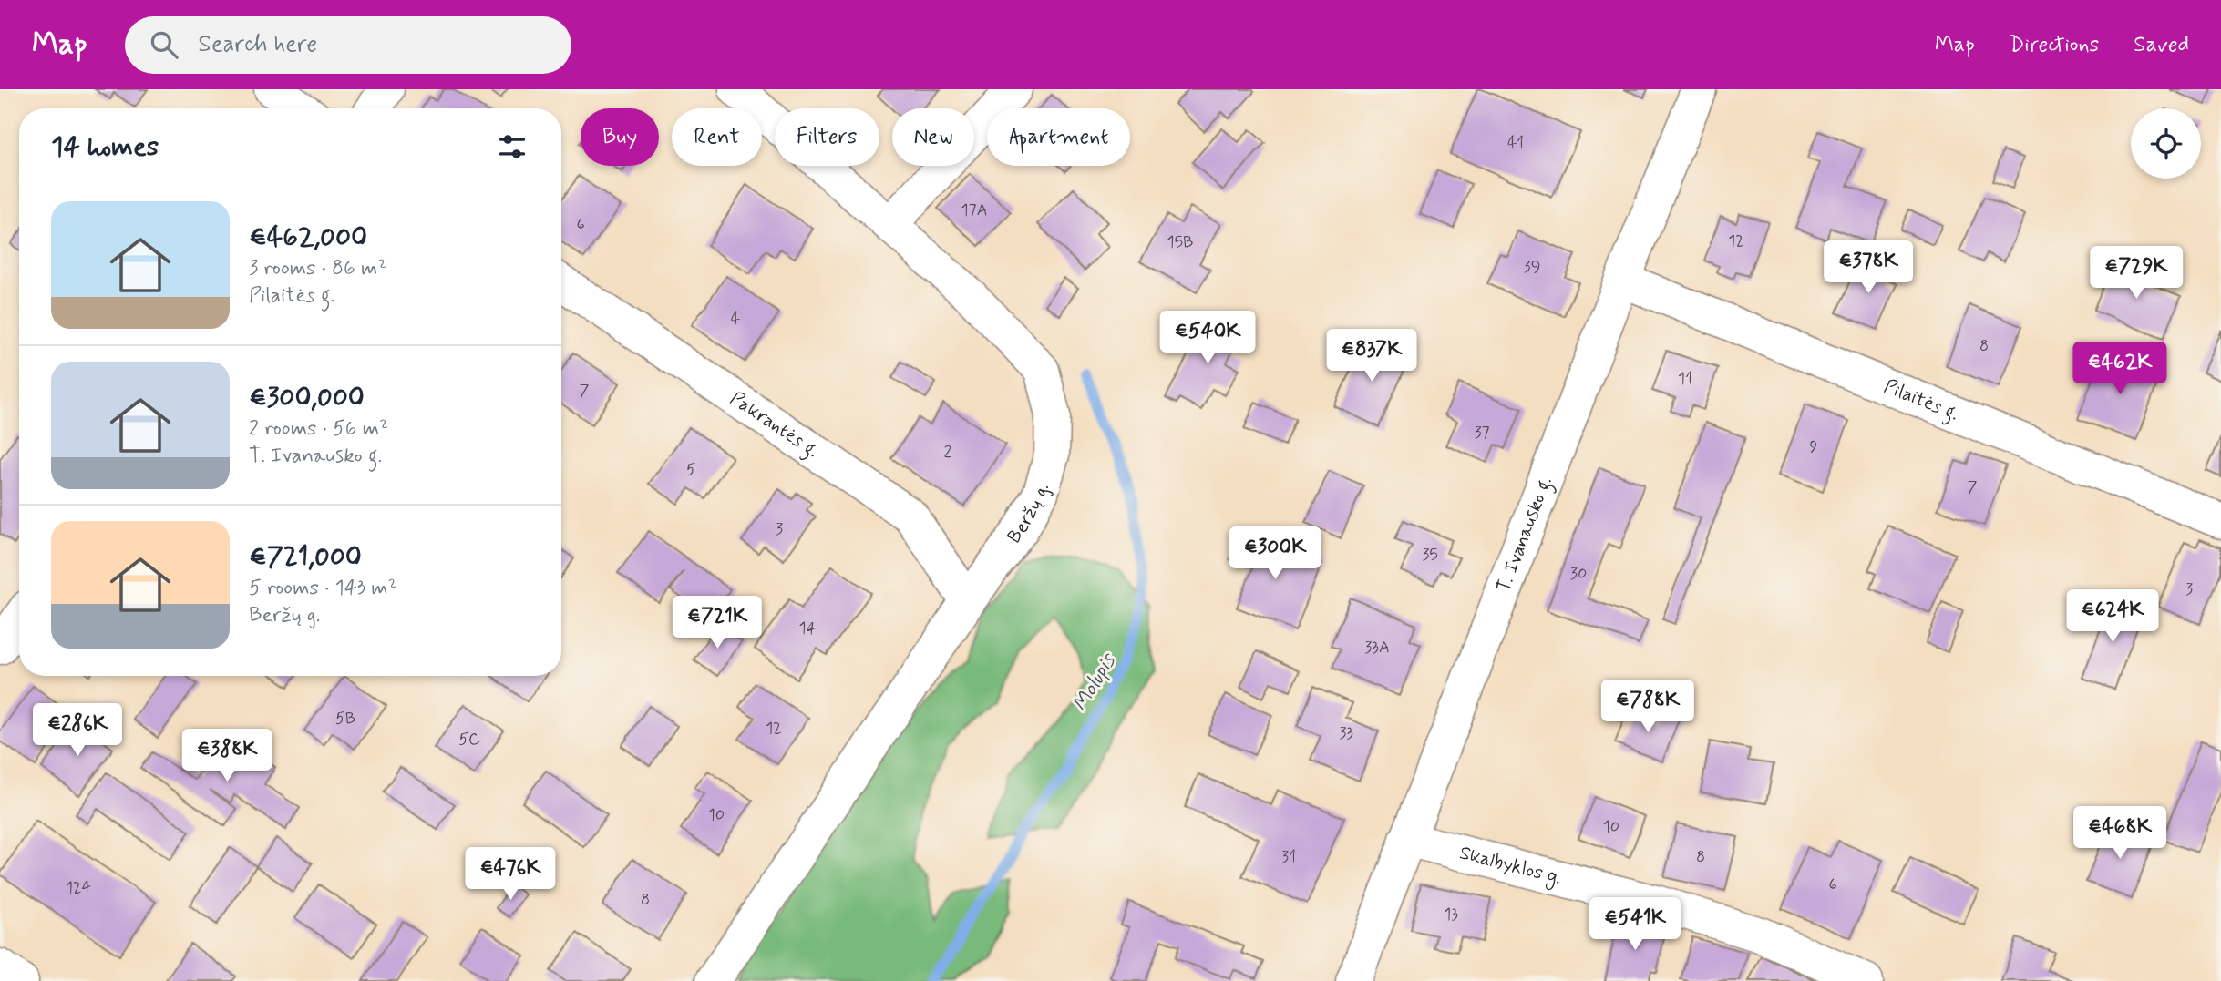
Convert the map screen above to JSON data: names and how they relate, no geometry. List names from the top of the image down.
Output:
{
  "streets": {
    "street": [
      "Pilaitės g.",
      "Pakrantės g.",
      "Beržų g.",
      "T. Ivanausko g.",
      "Skalbyklos g."
    ]
  },
  "crossings": [
    ["Pilaitės g.", "T. Ivanausko g."],
    ["Pakrantės g.", "Beržų g."],
    ["T. Ivanausko g.", "Skalbyklos g."]
  ],
  "water": ["Molupis"],
  "house_numbers": [
    "41",
    "17A",
    "6",
    "12",
    "15B",
    "39",
    "4",
    "8",
    "11",
    "7",
    "37",
    "9",
    "2",
    "5",
    "7",
    "3",
    "35",
    "30",
    "3",
    "14",
    "33A",
    "5B",
    "12",
    "33",
    "5C",
    "10",
    "10",
    "31",
    "8",
    "6",
    "124",
    "8",
    "13"
  ],
  "page": {
    "header": "Map",
    "search": "Search here",
    "nav": ["Map", "Directions", "Saved"],
    "chip": [
      "Buy",
      "Rent",
      "Filters",
      "New",
      "Apartment"
    ],
    "heading": "14 homes",
    "list": [
      {
        "name": "€462,000",
        "note": "3 rooms · 86 m² · Pilaitės g."
      },
      {
        "name": "€300,000",
        "note": "2 rooms · 56 m² · T. Ivanausko g."
      },
      {
        "name": "€721,000",
        "note": "5 rooms · 143 m² · Beržų g."
      }
    ],
    "price": [
      "€378K",
      "€729K",
      "€540K",
      "€837K",
      "€462K",
      "€300K",
      "€624K",
      "€721K",
      "€788K",
      "€286K",
      "€388K",
      "€468K",
      "€476K",
      "€541K"
    ]
  }
}
